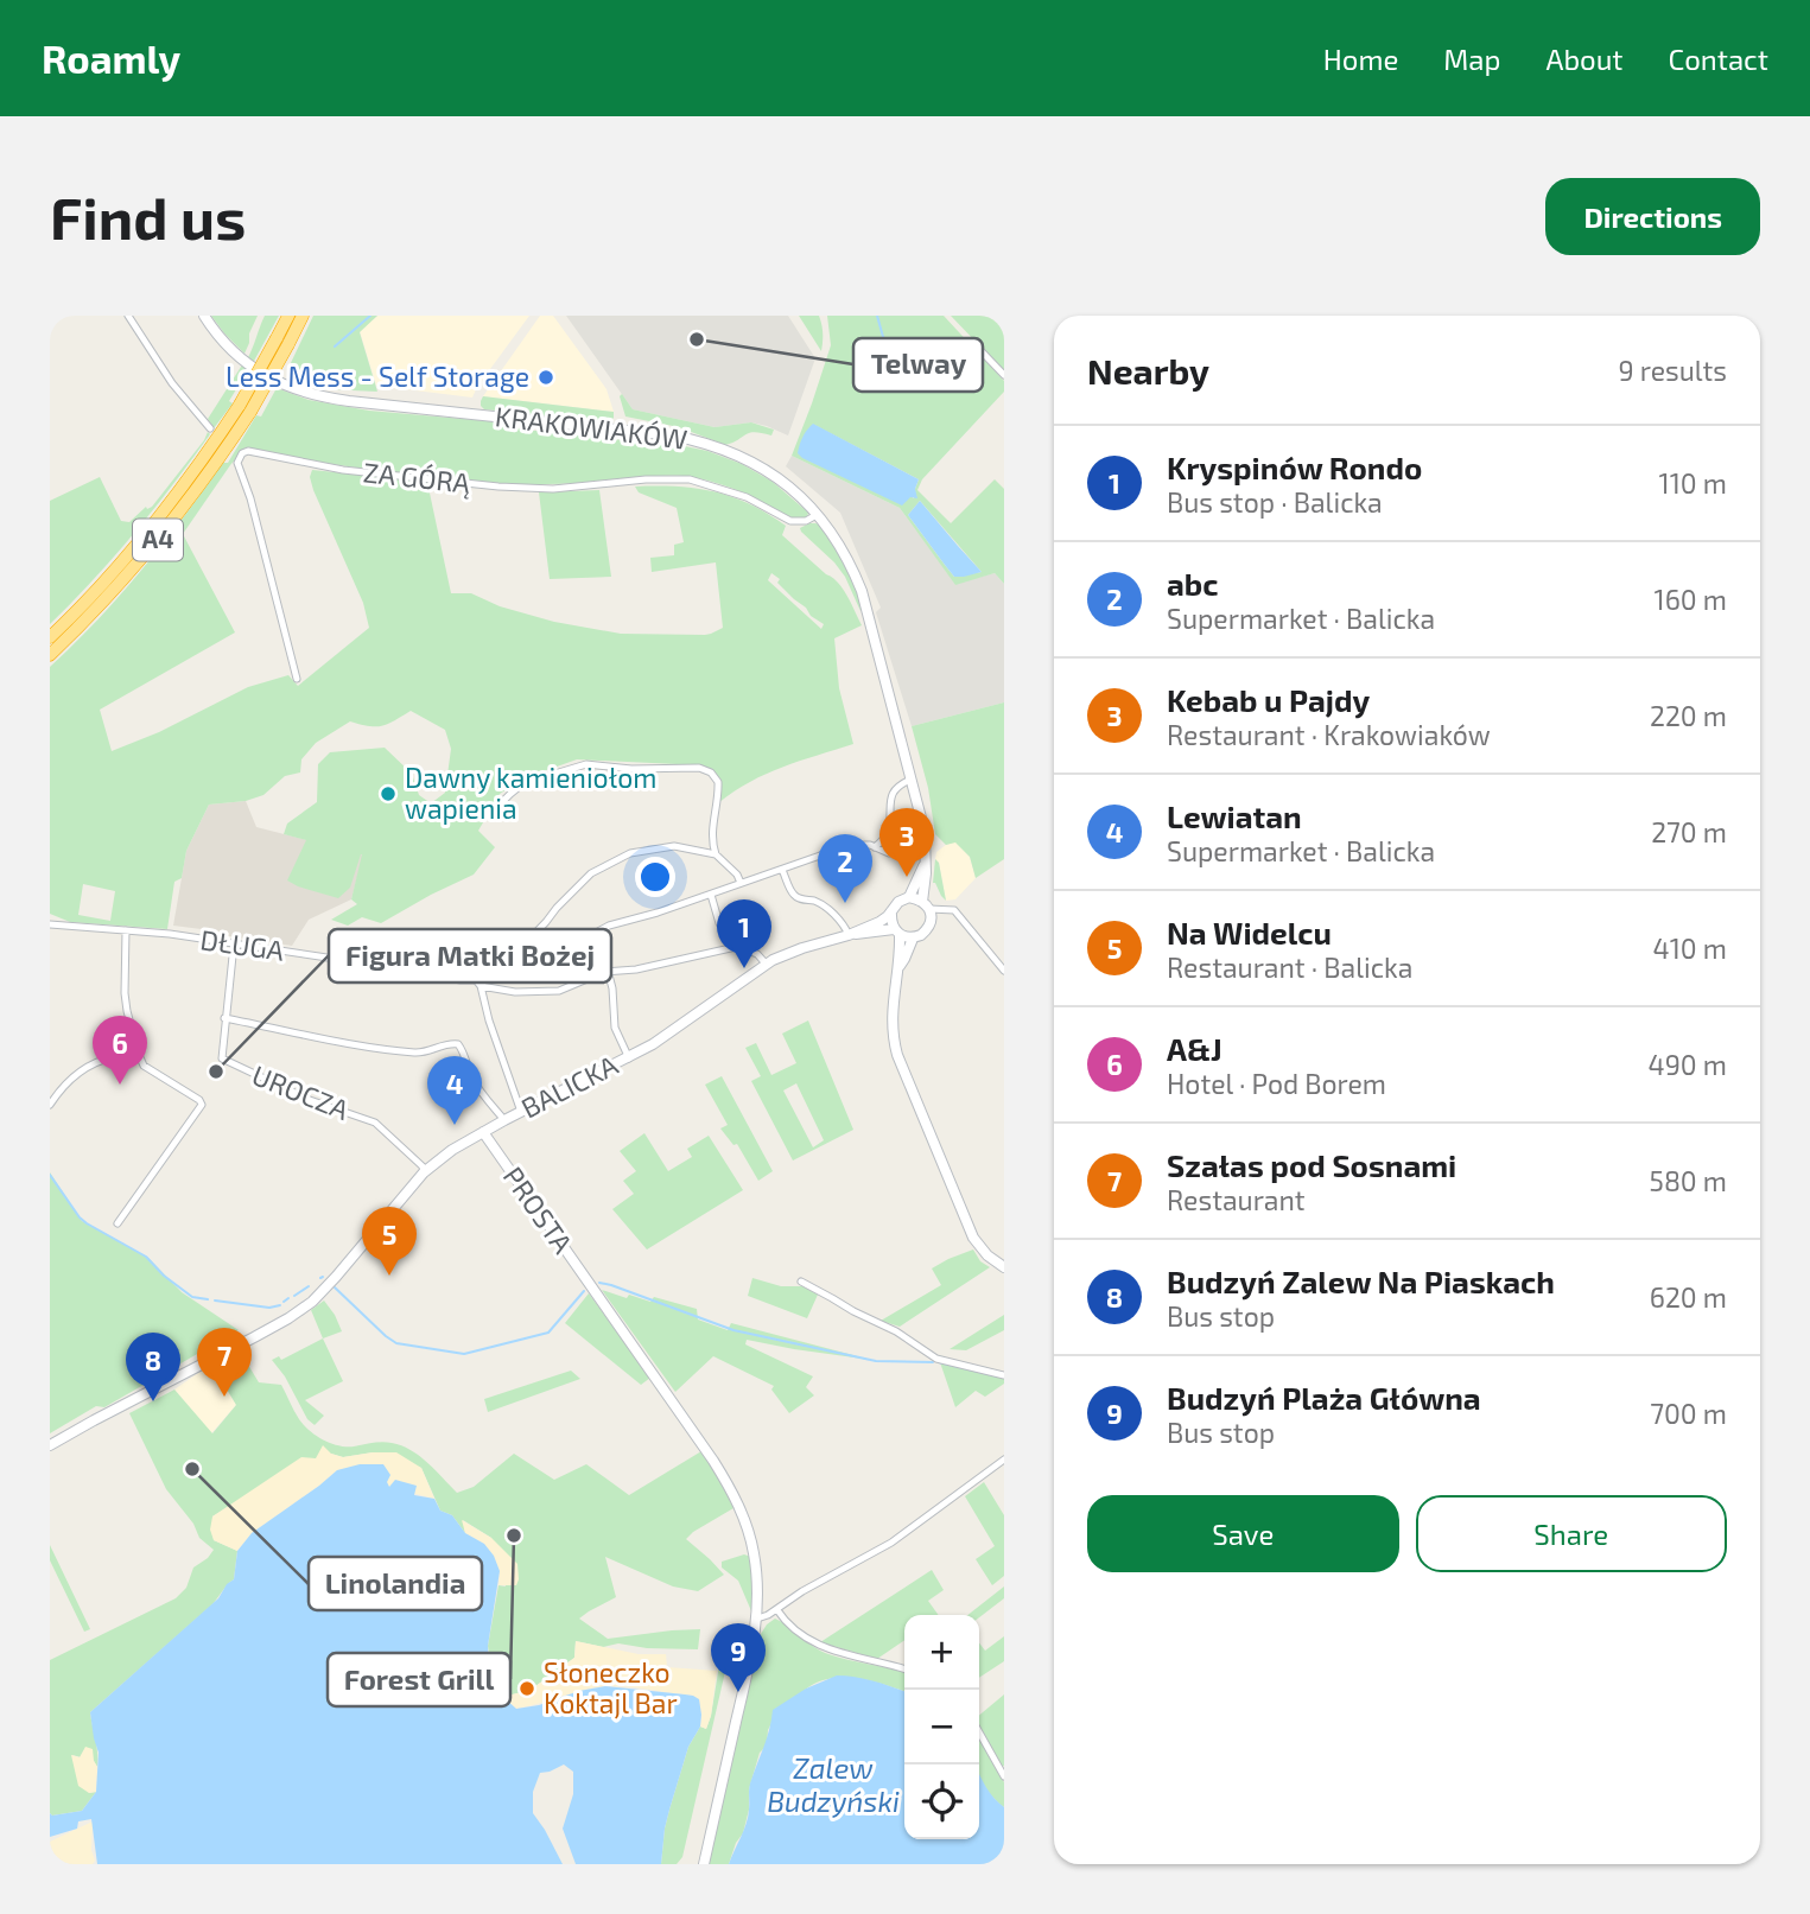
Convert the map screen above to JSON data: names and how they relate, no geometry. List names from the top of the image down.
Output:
{
  "streets": {
    "highway": ["A4"],
    "main road": ["KRAKOWIAKÓW", "BALICKA", "PROSTA"],
    "street": ["ZA GÓRĄ", "DŁUGA", "UROCZA"]
  },
  "crossings": [
    ["KRAKOWIAKÓW", "ZA GÓRĄ"],
    ["KRAKOWIAKÓW", "BALICKA"],
    ["DŁUGA", "UROCZA"],
    ["BALICKA", "UROCZA"],
    ["BALICKA", "PROSTA"]
  ],
  "water": ["Zalew Budzyński"],
  "places": [
    "Telway",
    "Less Mess - Self Storage",
    "Dawny kamieniołom wapienia",
    "Figura Matki Bożej",
    "Linolandia",
    "Forest Grill",
    "Słoneczko Koktajl Bar"
  ],
  "page": {
    "header": "Roamly",
    "nav": [
      "Home",
      "Map",
      "About",
      "Contact"
    ],
    "buttons": [
      "Directions",
      ["Save", "Share"]
    ],
    "title": "Find us",
    "heading": ["Nearby", "9 results"],
    "list": [
      {
        "mark": "1",
        "name": "Kryspinów Rondo",
        "note": "Bus stop · Balicka",
        "value": "110 m"
      },
      {
        "mark": "2",
        "name": "abc",
        "note": "Supermarket · Balicka",
        "value": "160 m"
      },
      {
        "mark": "3",
        "name": "Kebab u Pajdy",
        "note": "Restaurant · Krakowiaków",
        "value": "220 m"
      },
      {
        "mark": "4",
        "name": "Lewiatan",
        "note": "Supermarket · Balicka",
        "value": "270 m"
      },
      {
        "mark": "5",
        "name": "Na Widelcu",
        "note": "Restaurant · Balicka",
        "value": "410 m"
      },
      {
        "mark": "6",
        "name": "A&J",
        "note": "Hotel · Pod Borem",
        "value": "490 m"
      },
      {
        "mark": "7",
        "name": "Szałas pod Sosnami",
        "note": "Restaurant",
        "value": "580 m"
      },
      {
        "mark": "8",
        "name": "Budzyń Zalew Na Piaskach",
        "note": "Bus stop",
        "value": "620 m"
      },
      {
        "mark": "9",
        "name": "Budzyń Plaża Główna",
        "note": "Bus stop",
        "value": "700 m"
      }
    ],
    "pins": [
      "3",
      "2",
      "1",
      "6",
      "4",
      "5",
      "7",
      "8",
      "9"
    ],
    "map_buttons": ["+", "−"]
  }
}
